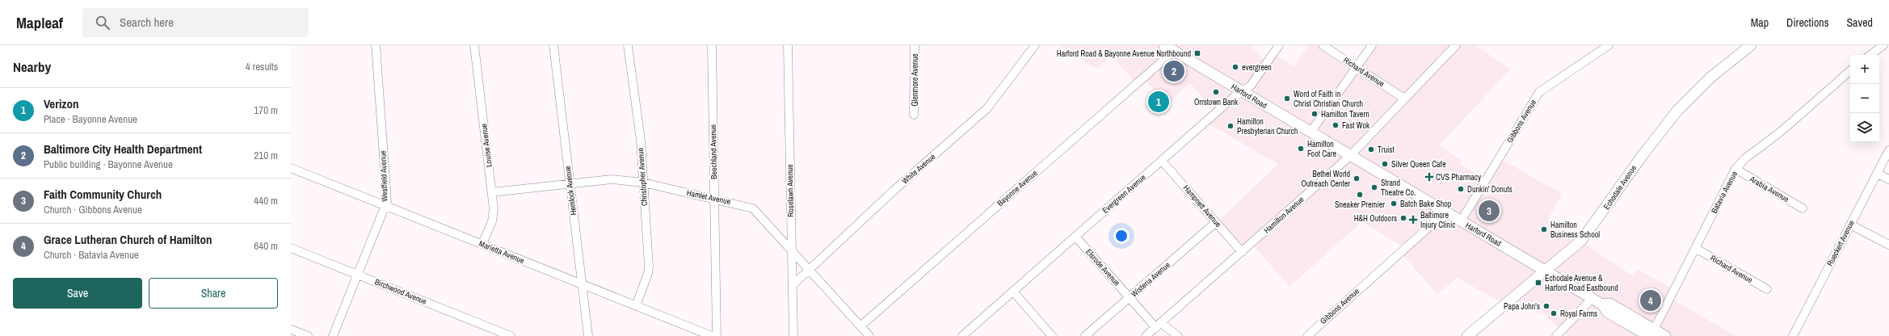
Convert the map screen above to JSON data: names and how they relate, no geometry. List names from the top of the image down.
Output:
{
  "streets": {
    "main road": ["Harford Road", "Echodale Avenue"],
    "street": [
      "Richard Avenue",
      "Glenmore Avenue",
      "Gibbons Avenue",
      "Louise Avenue",
      "Beechland Avenue",
      "White Avenue",
      "Westfield Avenue",
      "Christopher Avenue",
      "Bayonne Avenue",
      "Arabia Avenue",
      "Hemlock Avenue",
      "Roselawn Avenue",
      "Batavia Avenue",
      "Evergreen Avenue",
      "Hamlet Avenue",
      "Hampnett Avenue",
      "Hamilton Avenue",
      "Rueckert Avenue",
      "Marietta Avenue",
      "Elsrode Avenue",
      "Wisteria Avenue",
      "Birchwood Avenue"
    ]
  },
  "crossings": [
    ["Richard Avenue", "Batavia Avenue"],
    ["Richard Avenue", "Hamilton Avenue"],
    ["Harford Road", "Gibbons Avenue"],
    ["Harford Road", "Echodale Avenue"],
    ["Harford Road", "Bayonne Avenue"],
    ["Harford Road", "Batavia Avenue"],
    ["Harford Road", "Evergreen Avenue"],
    ["Harford Road", "Hamilton Avenue"],
    ["Louise Avenue", "Hamlet Avenue"],
    ["Louise Avenue", "Marietta Avenue"],
    ["Beechland Avenue", "Hamlet Avenue"],
    ["White Avenue", "Roselawn Avenue"],
    ["White Avenue", "Hamlet Avenue"],
    ["Westfield Avenue", "Marietta Avenue"],
    ["Westfield Avenue", "Birchwood Avenue"],
    ["Christopher Avenue", "Hamlet Avenue"],
    ["Christopher Avenue", "Marietta Avenue"],
    ["Bayonne Avenue", "Hamlet Avenue"],
    ["Arabia Avenue", "Batavia Avenue"],
    ["Hemlock Avenue", "Hamlet Avenue"],
    ["Hemlock Avenue", "Marietta Avenue"],
    ["Roselawn Avenue", "Hamlet Avenue"],
    ["Evergreen Avenue", "Hampnett Avenue"],
    ["Evergreen Avenue", "Elsrode Avenue"],
    ["Hampnett Avenue", "Hamilton Avenue"],
    ["Hampnett Avenue", "Wisteria Avenue"],
    ["Hamilton Avenue", "Elsrode Avenue"],
    ["Elsrode Avenue", "Wisteria Avenue"]
  ],
  "places": {
    "transit": ["Harford Road & Bayonne Avenue Northbound", "Echodale Avenue & Harford Road Eastbound"],
    "other": [
      "evergreen",
      "Orrstown Bank",
      "Word of Faith in Christ Christian Church",
      "Hamilton Tavern",
      "Fast Wok",
      "Hamilton Presbyterian Church",
      "Hamilton Foot Care",
      "Truist",
      "Silver Queen Cafe",
      "Bethel World Outreach Center",
      "Strand Theatre Co.",
      "Dunkin' Donuts",
      "Sneaker Premier",
      "Batch Bake Shop",
      "H&H Outdoors",
      "Hamilton Business School",
      "Papa John's",
      "Royal Farms"
    ],
    "health": ["CVS Pharmacy", "Baltimore Injury Clinic"]
  },
  "page": {
    "header": "Mapleaf",
    "search": "Search here",
    "nav": ["Map", "Directions", "Saved"],
    "heading": ["Nearby", "4 results"],
    "map_buttons": ["+", "−"],
    "pins": [
      "2",
      "1",
      "3",
      "4"
    ],
    "list": [
      {
        "mark": "1",
        "name": "Verizon",
        "note": "Place · Bayonne Avenue",
        "value": "170 m"
      },
      {
        "mark": "2",
        "name": "Baltimore City Health Department",
        "note": "Public building · Bayonne Avenue",
        "value": "210 m"
      },
      {
        "mark": "3",
        "name": "Faith Community Church",
        "note": "Church · Gibbons Avenue",
        "value": "440 m"
      },
      {
        "mark": "4",
        "name": "Grace Lutheran Church of Hamilton",
        "note": "Church · Batavia Avenue",
        "value": "640 m"
      }
    ],
    "buttons": ["Save", "Share"]
  }
}
